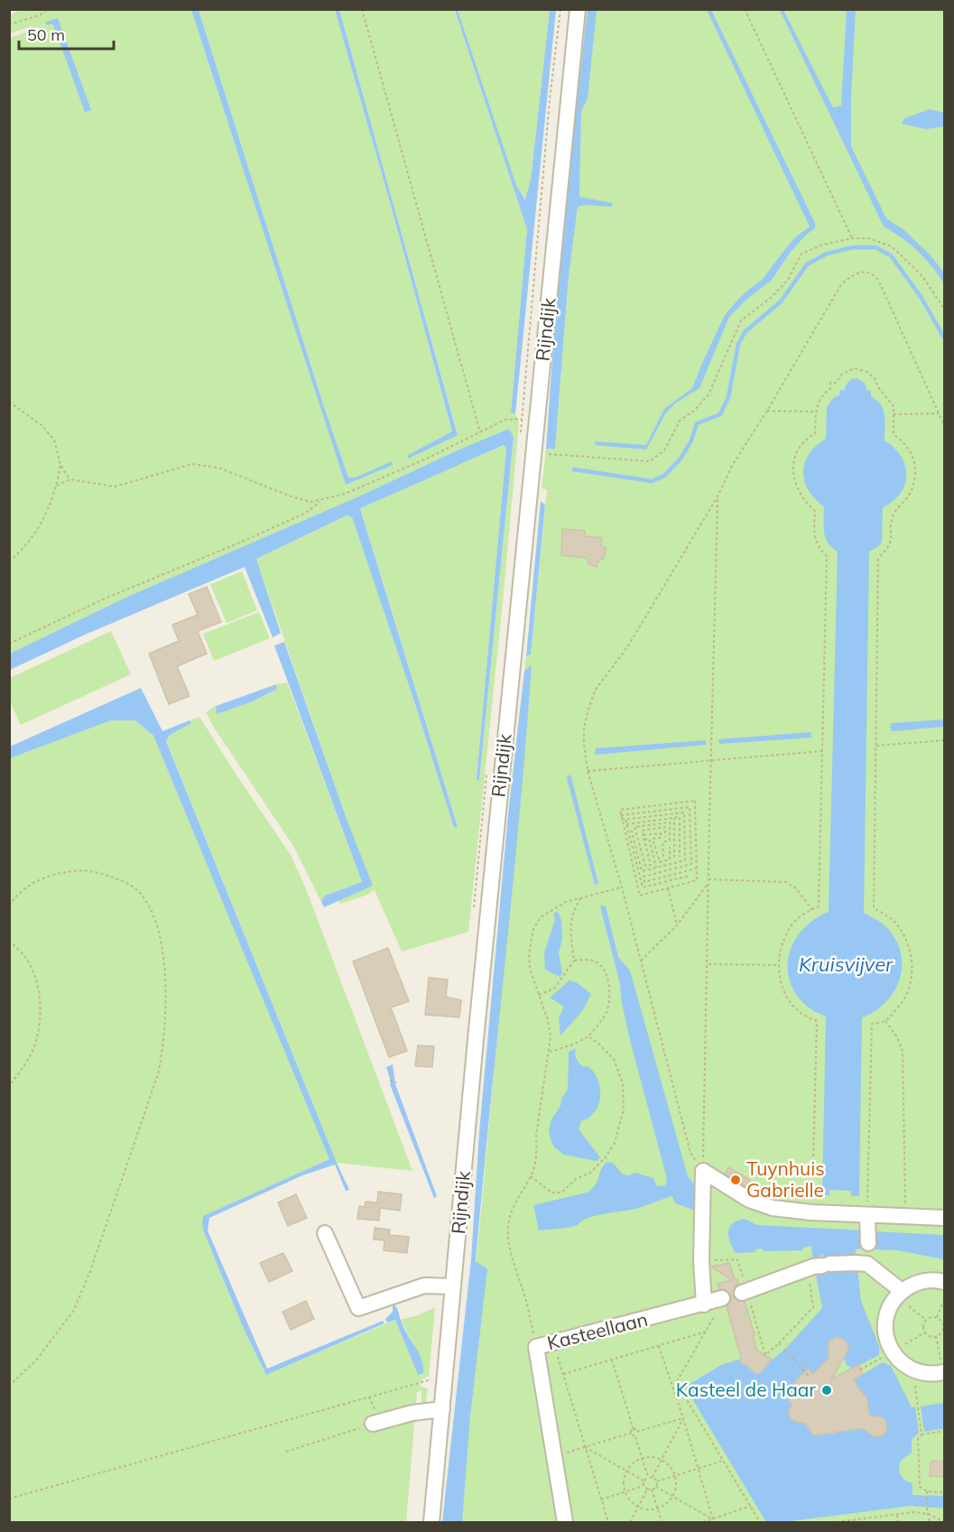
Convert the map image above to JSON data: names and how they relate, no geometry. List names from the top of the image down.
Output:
{
  "streets": {
    "street": ["Rijndijk", "Kasteellaan"]
  },
  "water": ["Kruisvijver"],
  "places": ["Tuynhuis Gabrielle", "Kasteel de Haar"],
  "scale_bar": "50 m"
}
